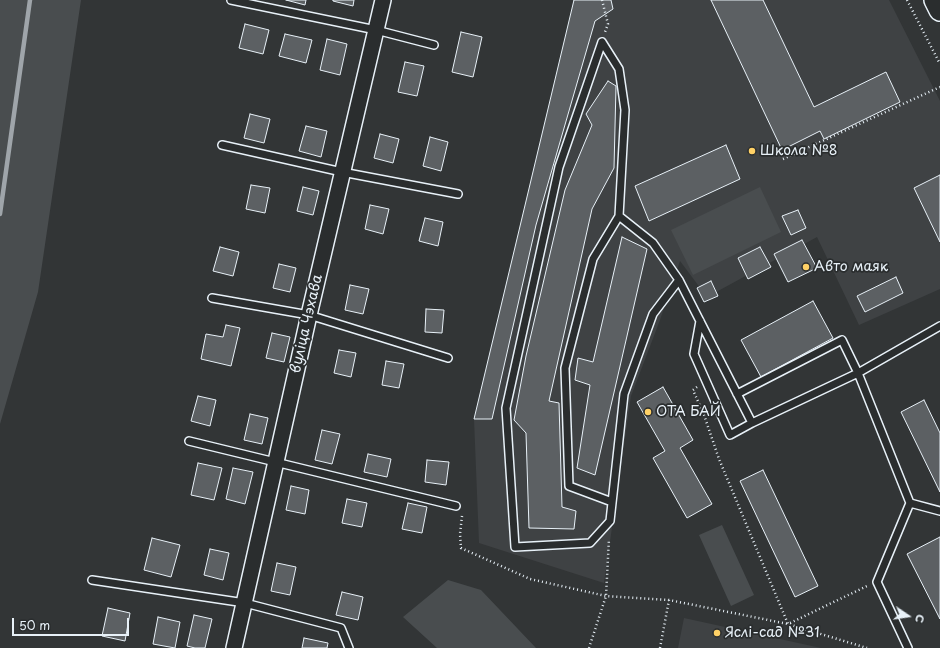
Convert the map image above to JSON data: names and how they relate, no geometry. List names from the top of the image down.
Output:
{
  "streets": {
    "street": ["вуліца Чэхава"]
  },
  "places": [
    "Школа №8",
    "Авто маяк",
    "ОТА БАЙ",
    "Яслі-сад №31"
  ],
  "scale_bar": "50 m",
  "north": "right"
}
